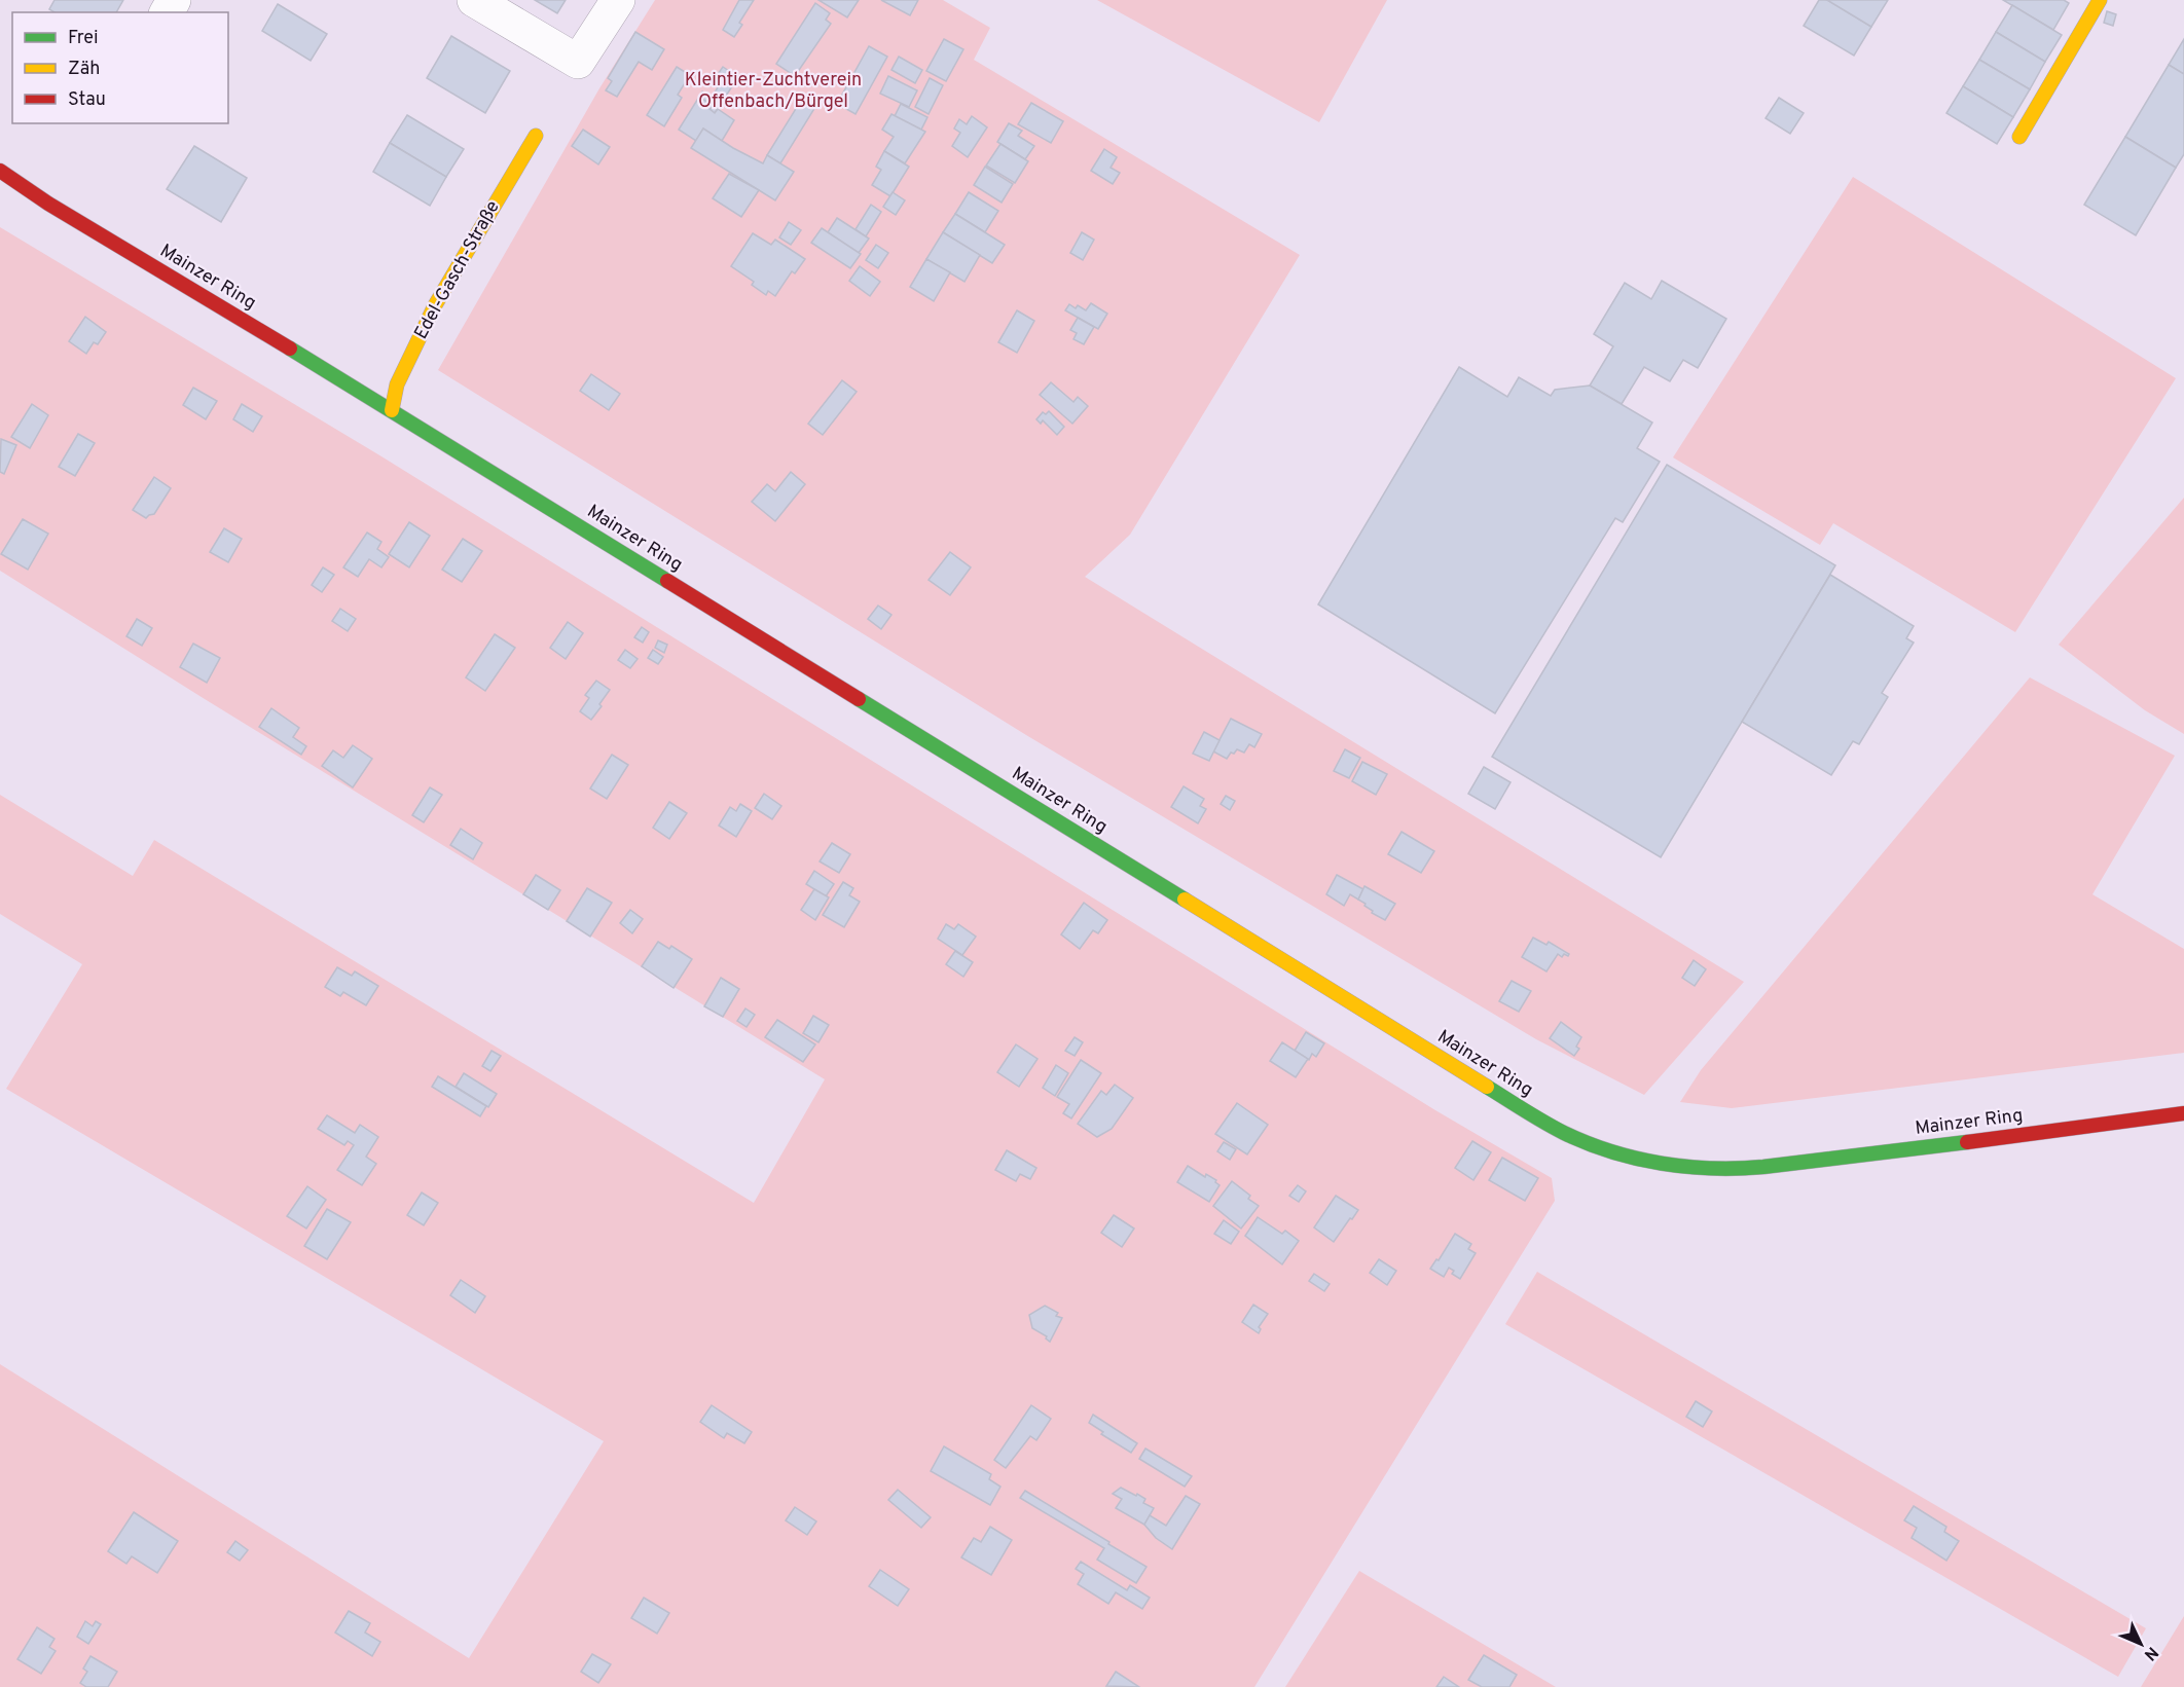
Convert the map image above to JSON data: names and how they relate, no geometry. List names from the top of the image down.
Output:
{
  "streets": {
    "street": ["Edel-Gasch-Straße", "Mainzer Ring"]
  },
  "crossings": [
    ["Edel-Gasch-Straße", "Mainzer Ring"]
  ],
  "parks": ["Kleintier-Zuchtverein Offenbach/Bürgel"],
  "legend": ["Frei", "Zäh", "Stau"],
  "north": "bottom right"
}
